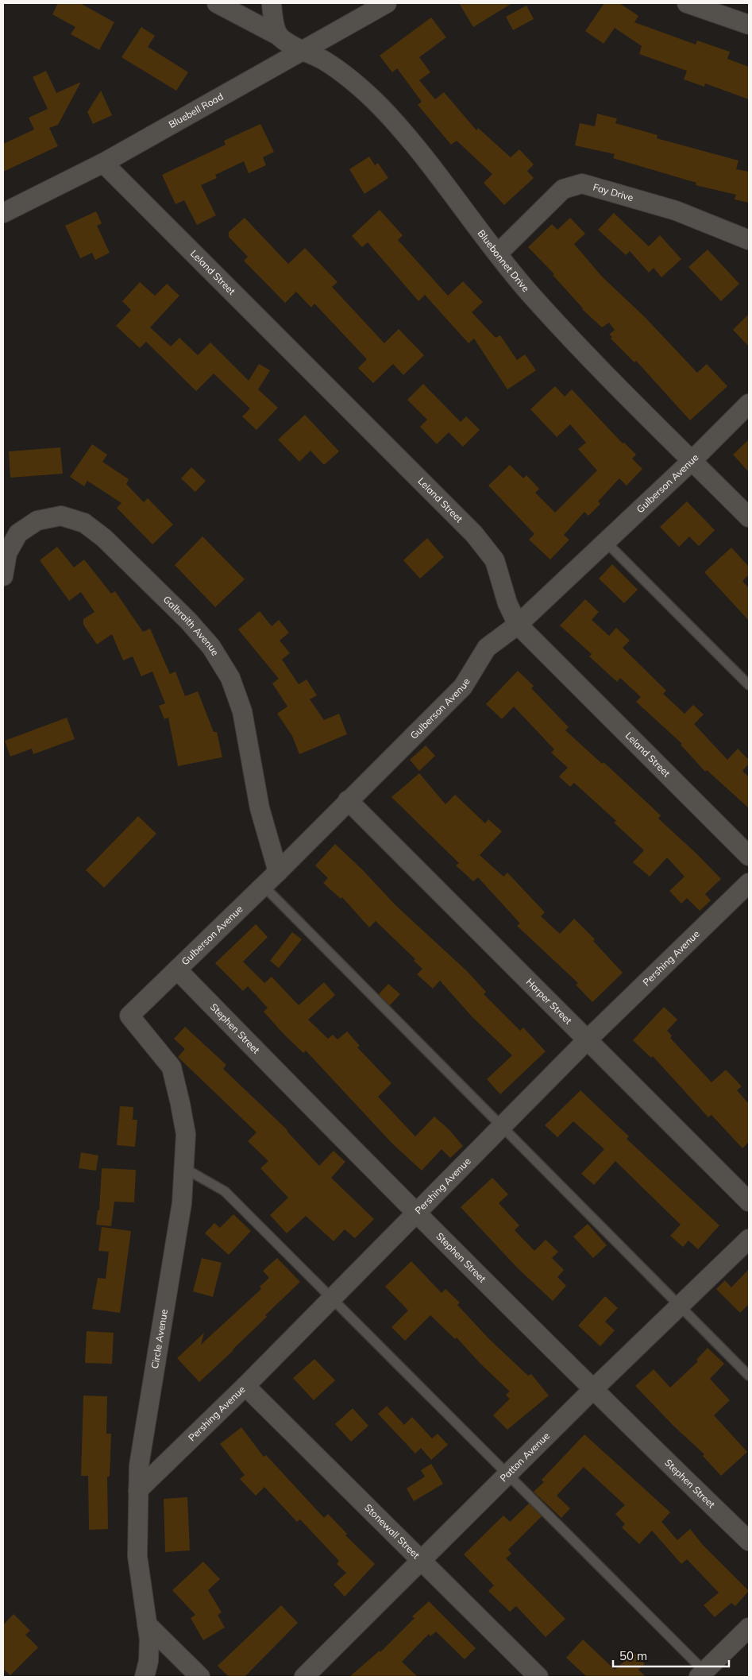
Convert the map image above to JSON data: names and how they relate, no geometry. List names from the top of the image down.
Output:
{
  "streets": {
    "street": [
      "Bluebell Road",
      "Fay Drive",
      "Bluebonnet Drive",
      "Leland Street",
      "Gulberson Avenue",
      "Galbraith Avenue",
      "Pershing Avenue",
      "Harper Street",
      "Stephen Street",
      "Circle Avenue",
      "Patton Avenue",
      "Stonewall Street"
    ]
  },
  "crossings": [
    ["Bluebell Road", "Bluebonnet Drive"],
    ["Bluebell Road", "Leland Street"],
    ["Fay Drive", "Bluebonnet Drive"],
    ["Bluebonnet Drive", "Gulberson Avenue"],
    ["Leland Street", "Gulberson Avenue"],
    ["Gulberson Avenue", "Galbraith Avenue"],
    ["Gulberson Avenue", "Harper Street"],
    ["Gulberson Avenue", "Stephen Street"],
    ["Gulberson Avenue", "Circle Avenue"],
    ["Pershing Avenue", "Harper Street"],
    ["Pershing Avenue", "Stephen Street"],
    ["Pershing Avenue", "Circle Avenue"],
    ["Pershing Avenue", "Stonewall Street"],
    ["Stephen Street", "Patton Avenue"],
    ["Patton Avenue", "Stonewall Street"]
  ],
  "scale_bar": "50 m"
}
